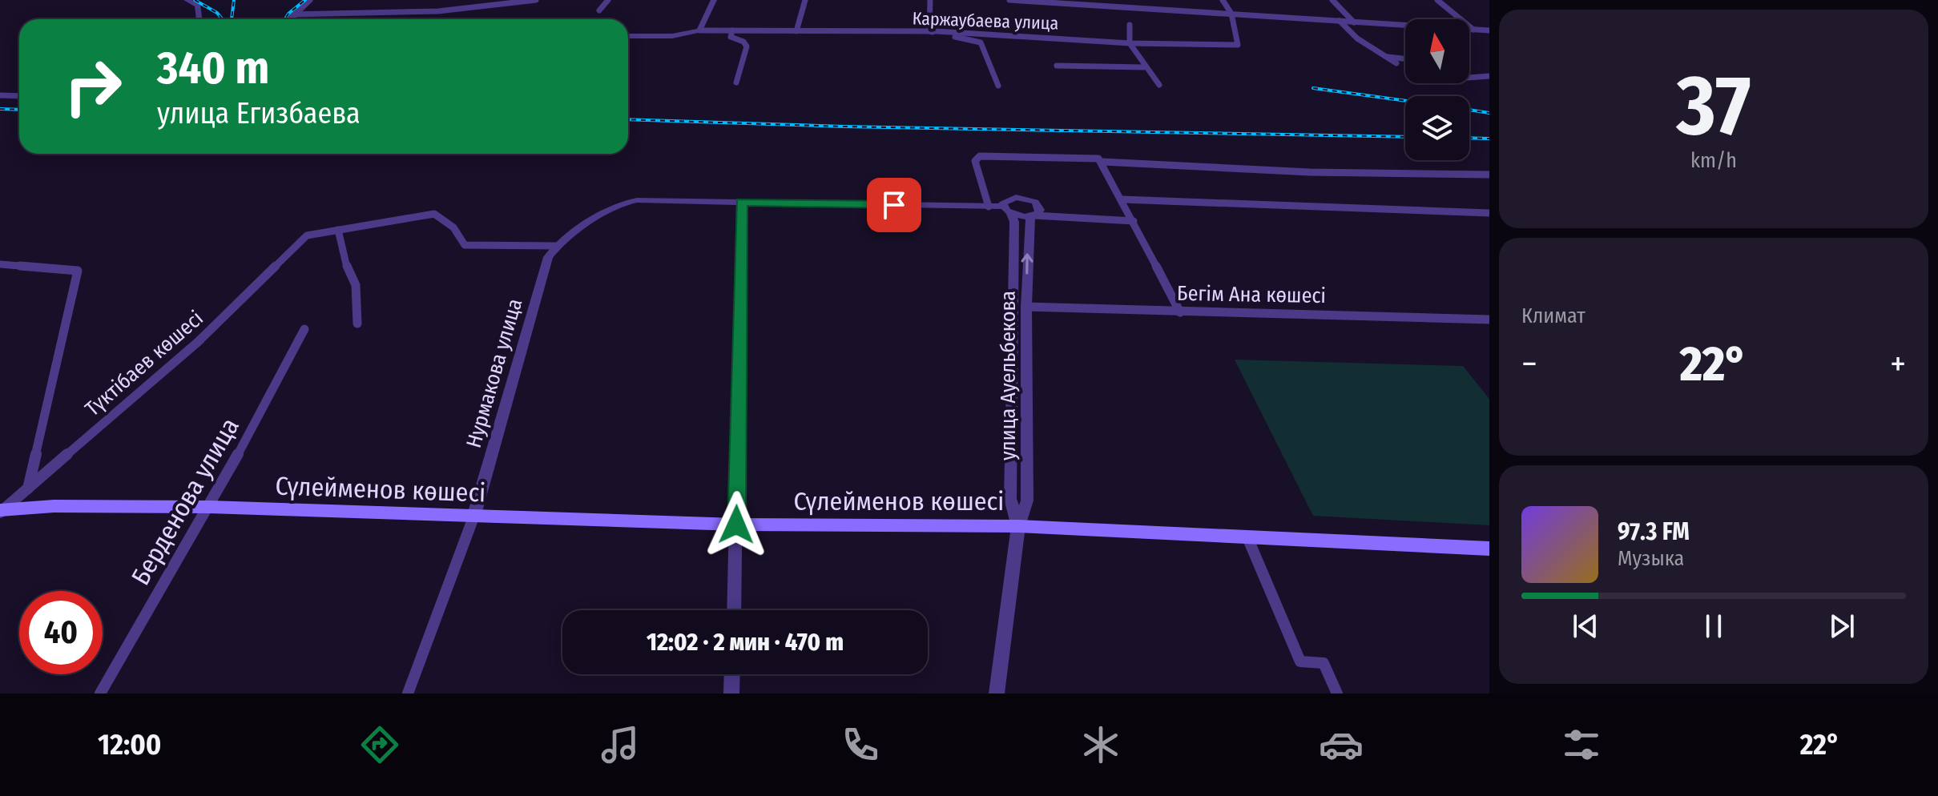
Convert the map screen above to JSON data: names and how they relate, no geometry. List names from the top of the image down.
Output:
{
  "streets": {
    "main road": ["Сүлейменов көшесі"],
    "street": [
      "Каржаубаева улица",
      "Бегім Ана көшесі",
      "Түктібаев көшесі",
      "Нурмакова улица",
      "улица Ауельбекова",
      "Берденова улица"
    ]
  },
  "crossings": [
    ["Бегім Ана көшесі", "улица Ауельбекова"],
    ["Түктібаев көшесі", "Сүлейменов көшесі"],
    ["Нурмакова улица", "Сүлейменов көшесі"],
    ["улица Ауельбекова", "Сүлейменов көшесі"],
    ["Сүлейменов көшесі", "Берденова улица"]
  ],
  "north": "top",
  "page": {
    "tile": [
      ["37", "km/h"],
      "Климат"
    ],
    "turn": ["340 m", "улица Егизбаева"],
    "heat": ["−", "22°", "+"],
    "song": ["97.3 FM", "Музыка"],
    "limit": "40",
    "trip": "12:02 · 2 мин · 470 m",
    "tabs": ["12:00", "22°"]
  }
}
